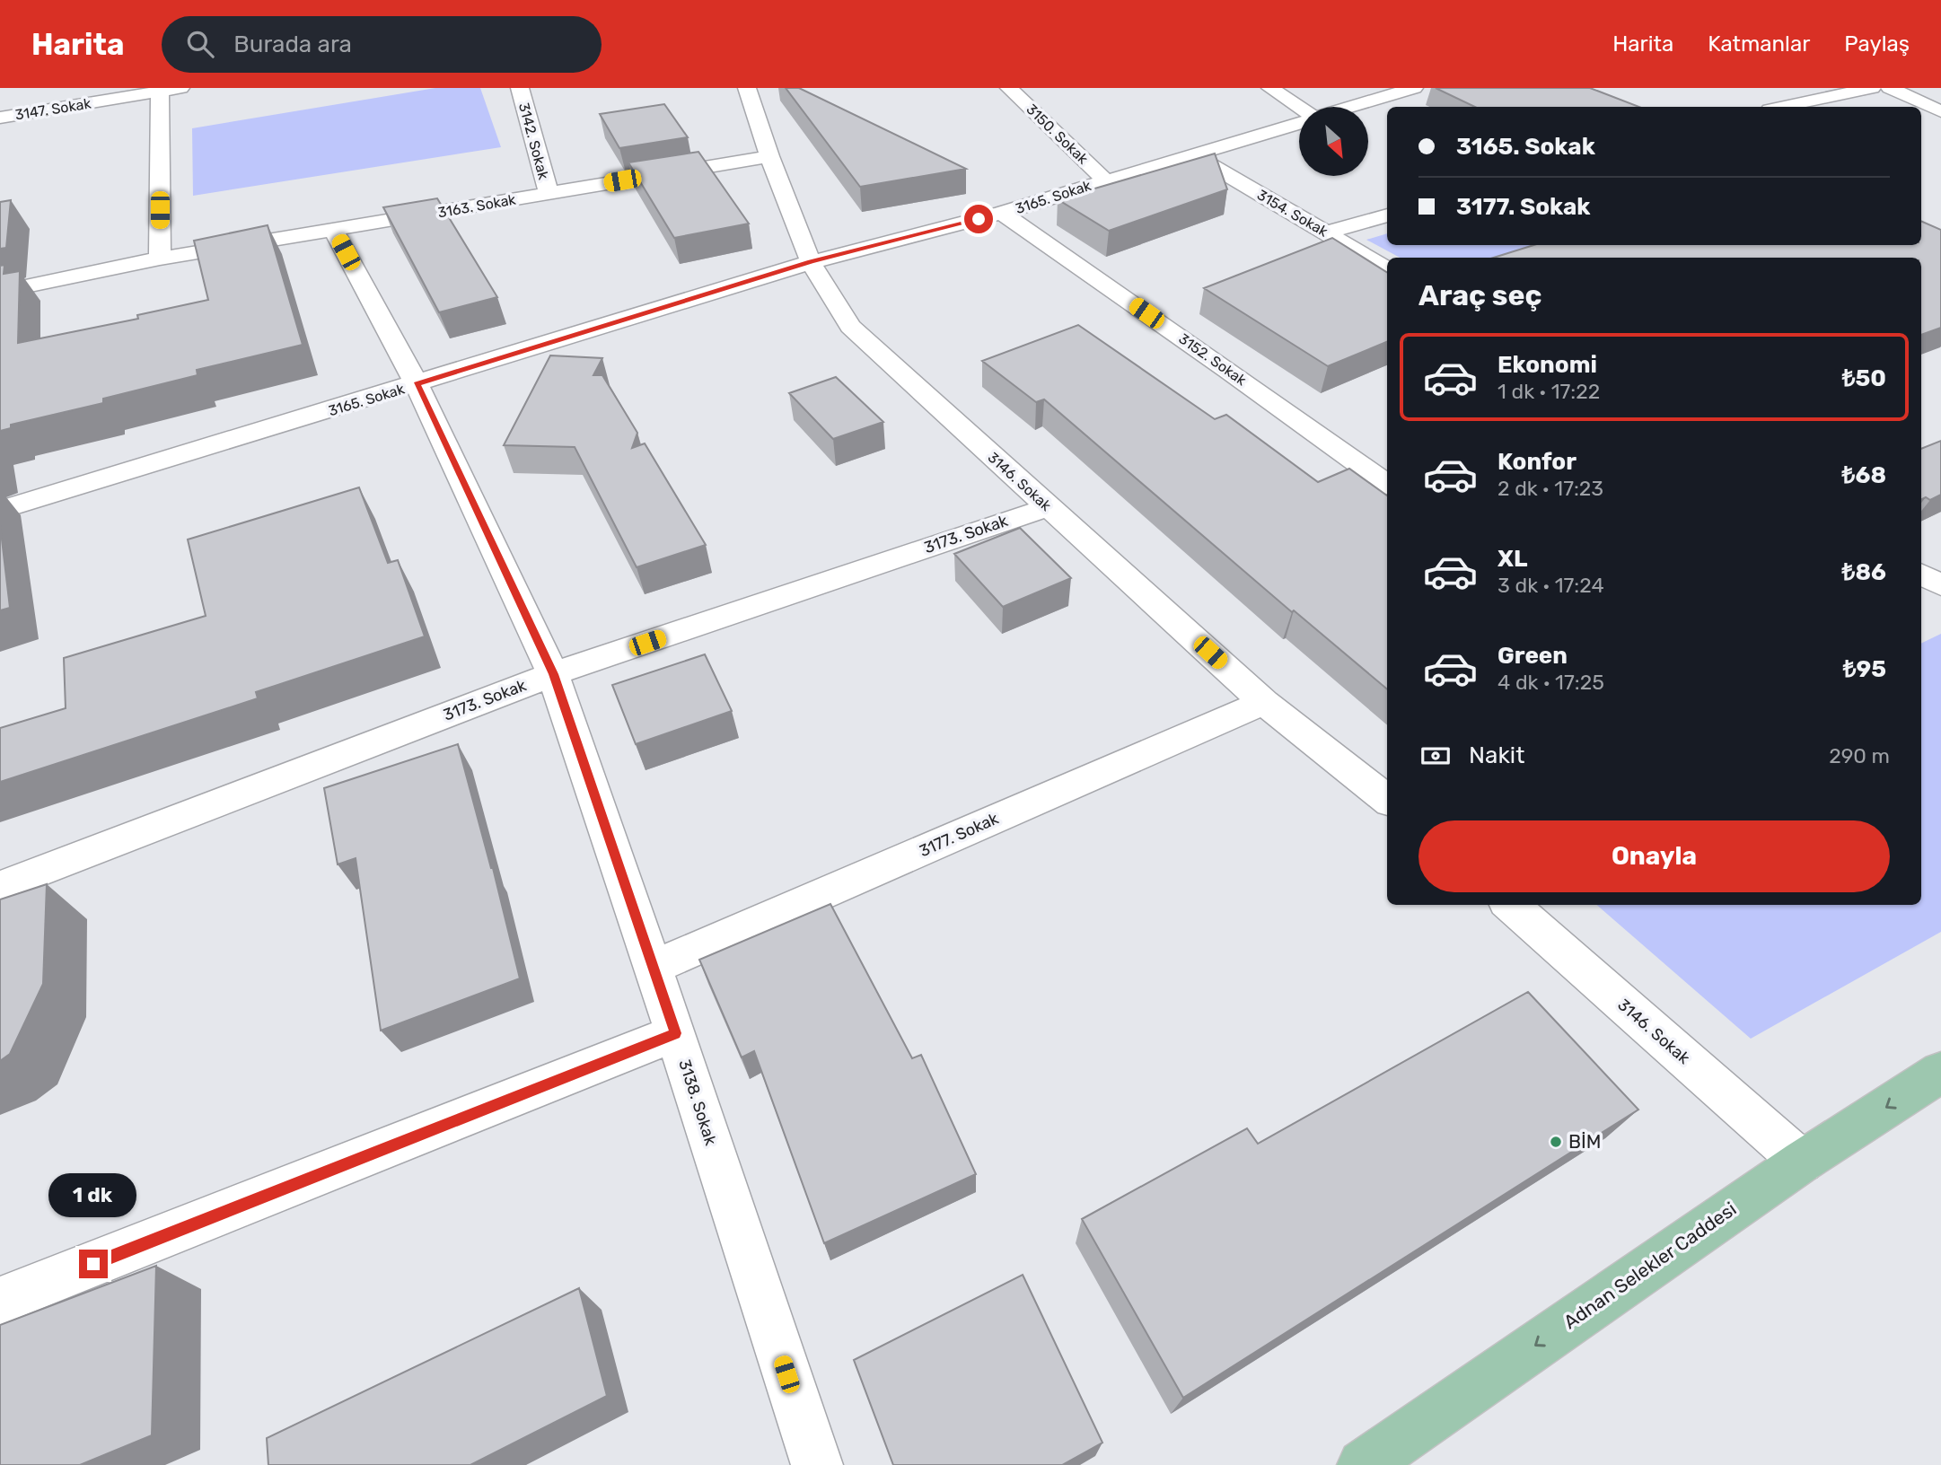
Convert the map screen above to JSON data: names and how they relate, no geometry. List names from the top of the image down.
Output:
{
  "streets": {
    "main road": ["Adnan Selekler Caddesi"],
    "street": [
      "3147. Sokak",
      "3150. Sokak",
      "3142. Sokak",
      "3165. Sokak",
      "3163. Sokak",
      "3154. Sokak",
      "3152. Sokak",
      "3146. Sokak",
      "3173. Sokak",
      "3177. Sokak",
      "3138. Sokak"
    ]
  },
  "crossings": [
    ["3150. Sokak", "3165. Sokak"],
    ["3142. Sokak", "3163. Sokak"],
    ["3165. Sokak", "3154. Sokak"],
    ["3165. Sokak", "3152. Sokak"],
    ["3165. Sokak", "3146. Sokak"],
    ["3165. Sokak", "3138. Sokak"],
    ["3163. Sokak", "3146. Sokak"],
    ["3163. Sokak", "3138. Sokak"],
    ["3146. Sokak", "3173. Sokak"],
    ["3146. Sokak", "3177. Sokak"],
    ["3146. Sokak", "Adnan Selekler Caddesi"],
    ["3173. Sokak", "3138. Sokak"],
    ["3177. Sokak", "3138. Sokak"]
  ],
  "one_way": ["Adnan Selekler Caddesi"],
  "places": ["BİM"],
  "north": "bottom right",
  "page": {
    "header": "Harita",
    "search": "Burada ara",
    "nav": ["Harita", "Katmanlar", "Paylaş"],
    "banner": ["3165. Sokak", "3177. Sokak"],
    "heading": "Araç seç",
    "list": [
      {
        "name": "Ekonomi",
        "note": "1 dk · 17:22",
        "value": "₺50"
      },
      {
        "name": "Konfor",
        "note": "2 dk · 17:23",
        "value": "₺68"
      },
      {
        "name": "XL",
        "note": "3 dk · 17:24",
        "value": "₺86"
      },
      {
        "name": "Green",
        "note": "4 dk · 17:25",
        "value": "₺95"
      }
    ],
    "pay": ["Nakit", "290 m"],
    "buttons": "Onayla",
    "bubble": "1 dk"
  }
}
